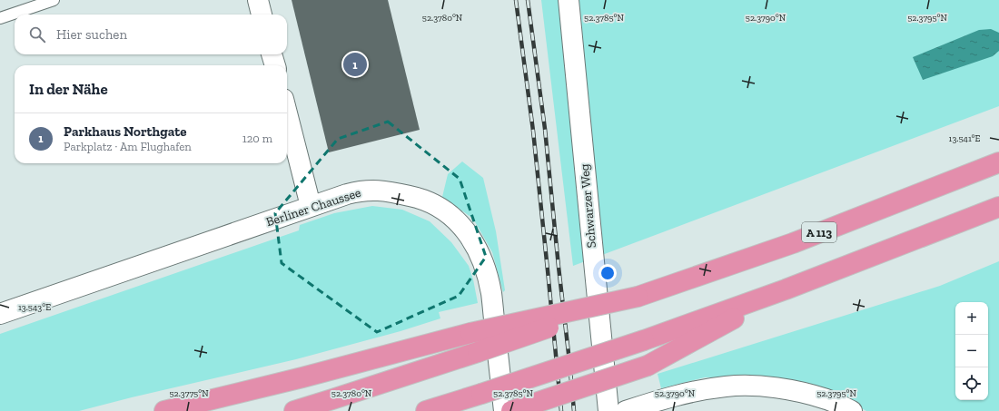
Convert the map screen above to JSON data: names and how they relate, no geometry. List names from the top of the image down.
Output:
{
  "streets": {
    "highway": ["A 113"],
    "street": ["Schwarzer Weg", "Berliner Chaussee"]
  },
  "page": {
    "search": "Hier suchen",
    "pins": "1",
    "heading": "In der Nähe",
    "list": [
      {
        "mark": "1",
        "name": "Parkhaus Northgate",
        "note": "Parkplatz · Am Flughafen",
        "value": "120 m"
      }
    ],
    "map_buttons": ["+", "−"]
  },
  "coordinates": [
    "52.3780°N",
    "52.3785°N",
    "52.3790°N",
    "52.3795°N",
    "13.541°E",
    "13.543°E",
    "52.3775°N"
  ]
}
